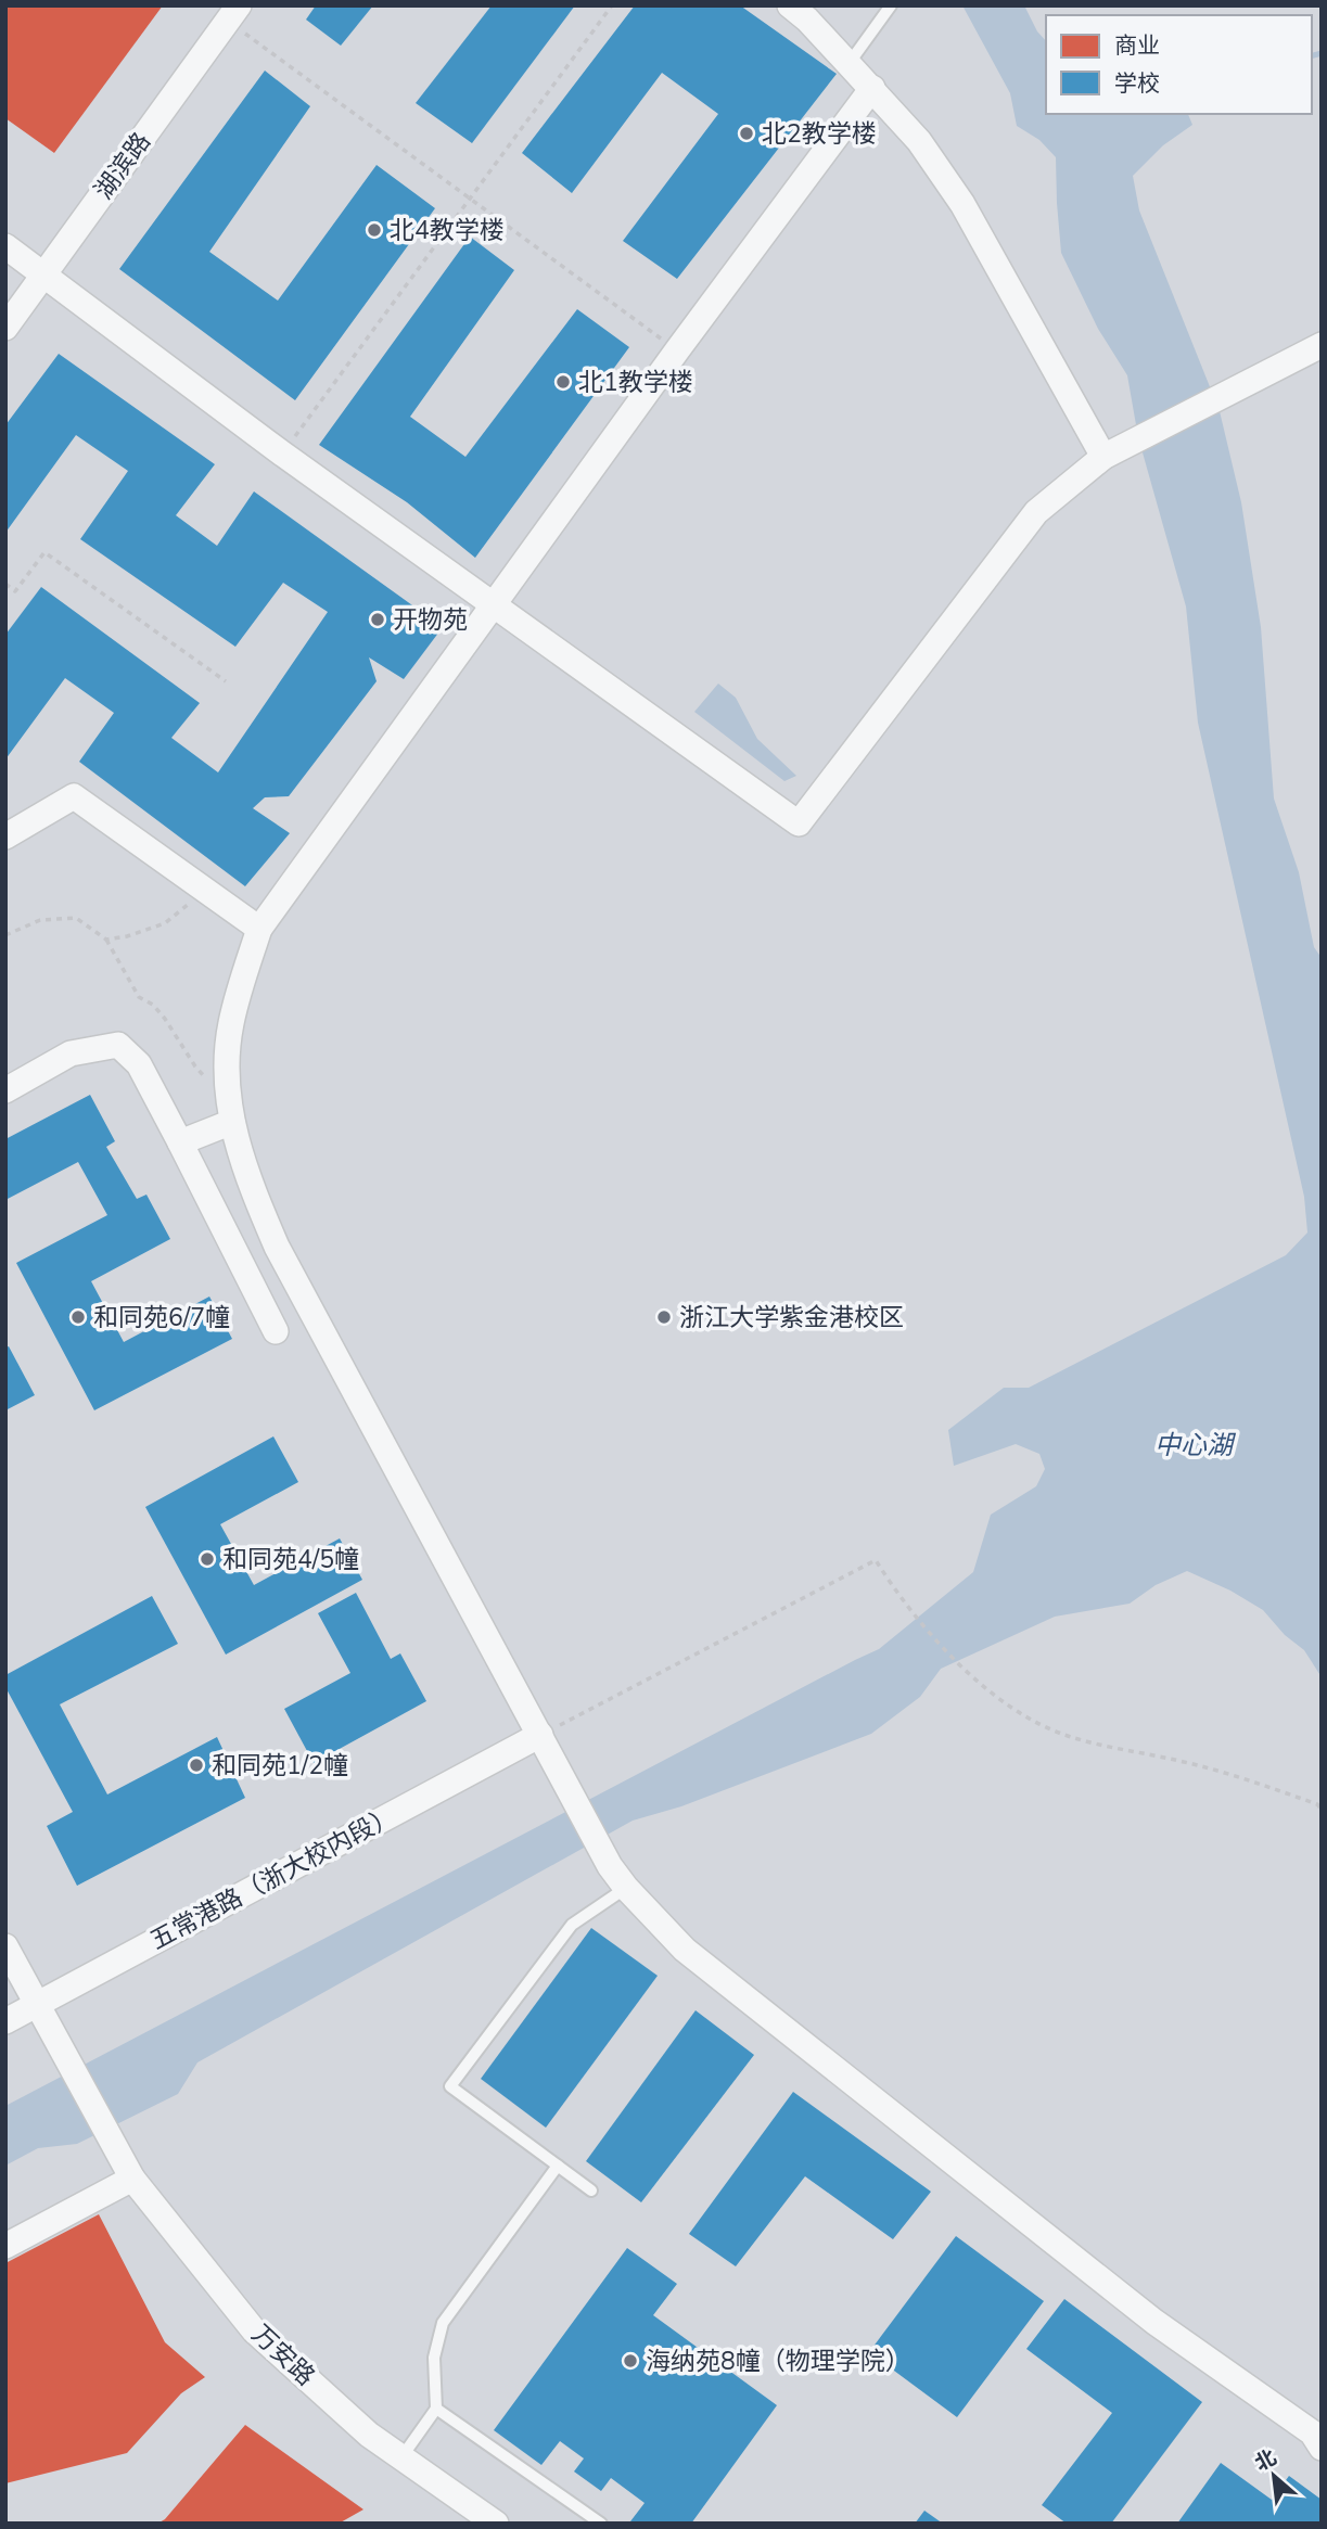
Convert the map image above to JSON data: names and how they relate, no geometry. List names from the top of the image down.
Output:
{
  "streets": {
    "street": ["湖滨路", "五常港路（浙大校内段）", "万安路"]
  },
  "crossings": [
    ["五常港路（浙大校内段）", "万安路"]
  ],
  "water": ["中心湖"],
  "places": [
    "北2教学楼",
    "北4教学楼",
    "北1教学楼",
    "开物苑",
    "和同苑6/7幢",
    "浙江大学紫金港校区",
    "和同苑4/5幢",
    "和同苑1/2幢",
    "海纳苑8幢（物理学院）"
  ],
  "legend": ["商业", "学校"],
  "north": "top left"
}
